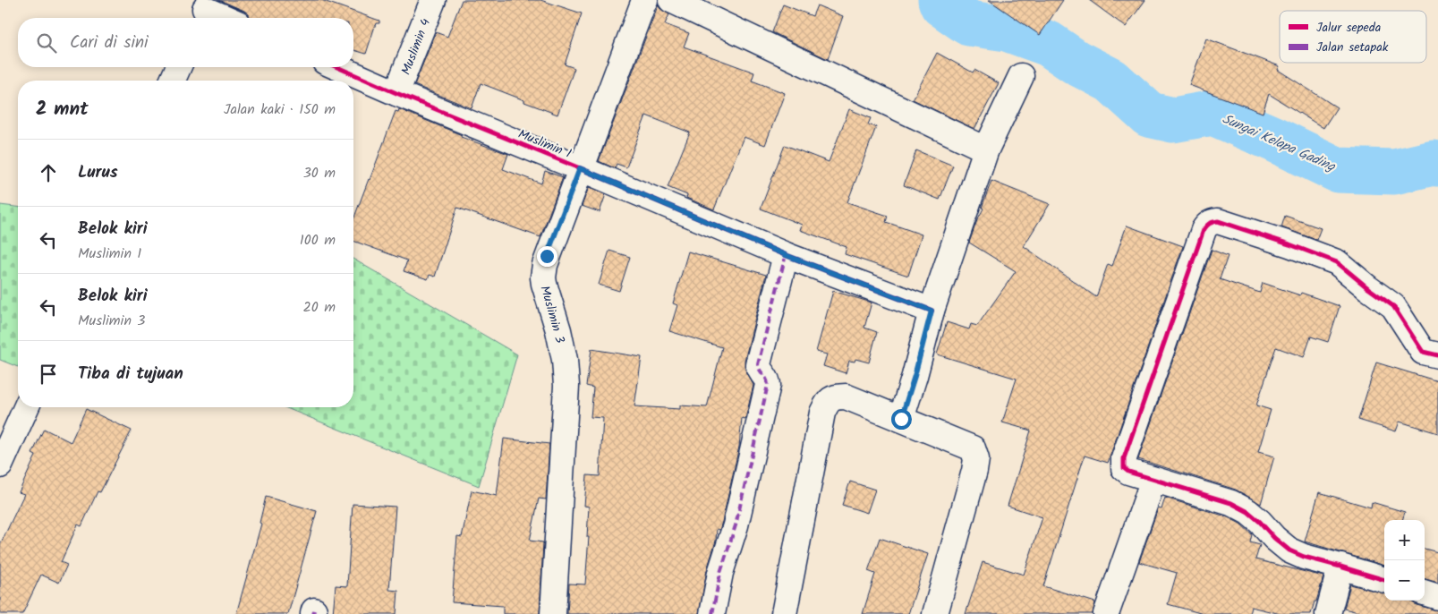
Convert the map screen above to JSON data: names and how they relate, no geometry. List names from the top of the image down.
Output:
{
  "streets": {
    "street": ["Muslimin 4", "Muslimin 1", "Muslimin 3"]
  },
  "crossings": [
    ["Muslimin 4", "Muslimin 1"],
    ["Muslimin 1", "Muslimin 3"]
  ],
  "water": ["Sungai Kelapa Gading"],
  "legend": ["Jalur sepeda", "Jalan setapak"],
  "page": {
    "search": "Cari di sini",
    "heading": ["2 mnt", "Jalan kaki · 150 m"],
    "list": [
      ["Lurus", "30 m"],
      ["Belok kiri", "Muslimin 1", "100 m"],
      ["Belok kiri", "Muslimin 3", "20 m"],
      "Tiba di tujuan"
    ],
    "map_buttons": ["+", "−"]
  }
}
